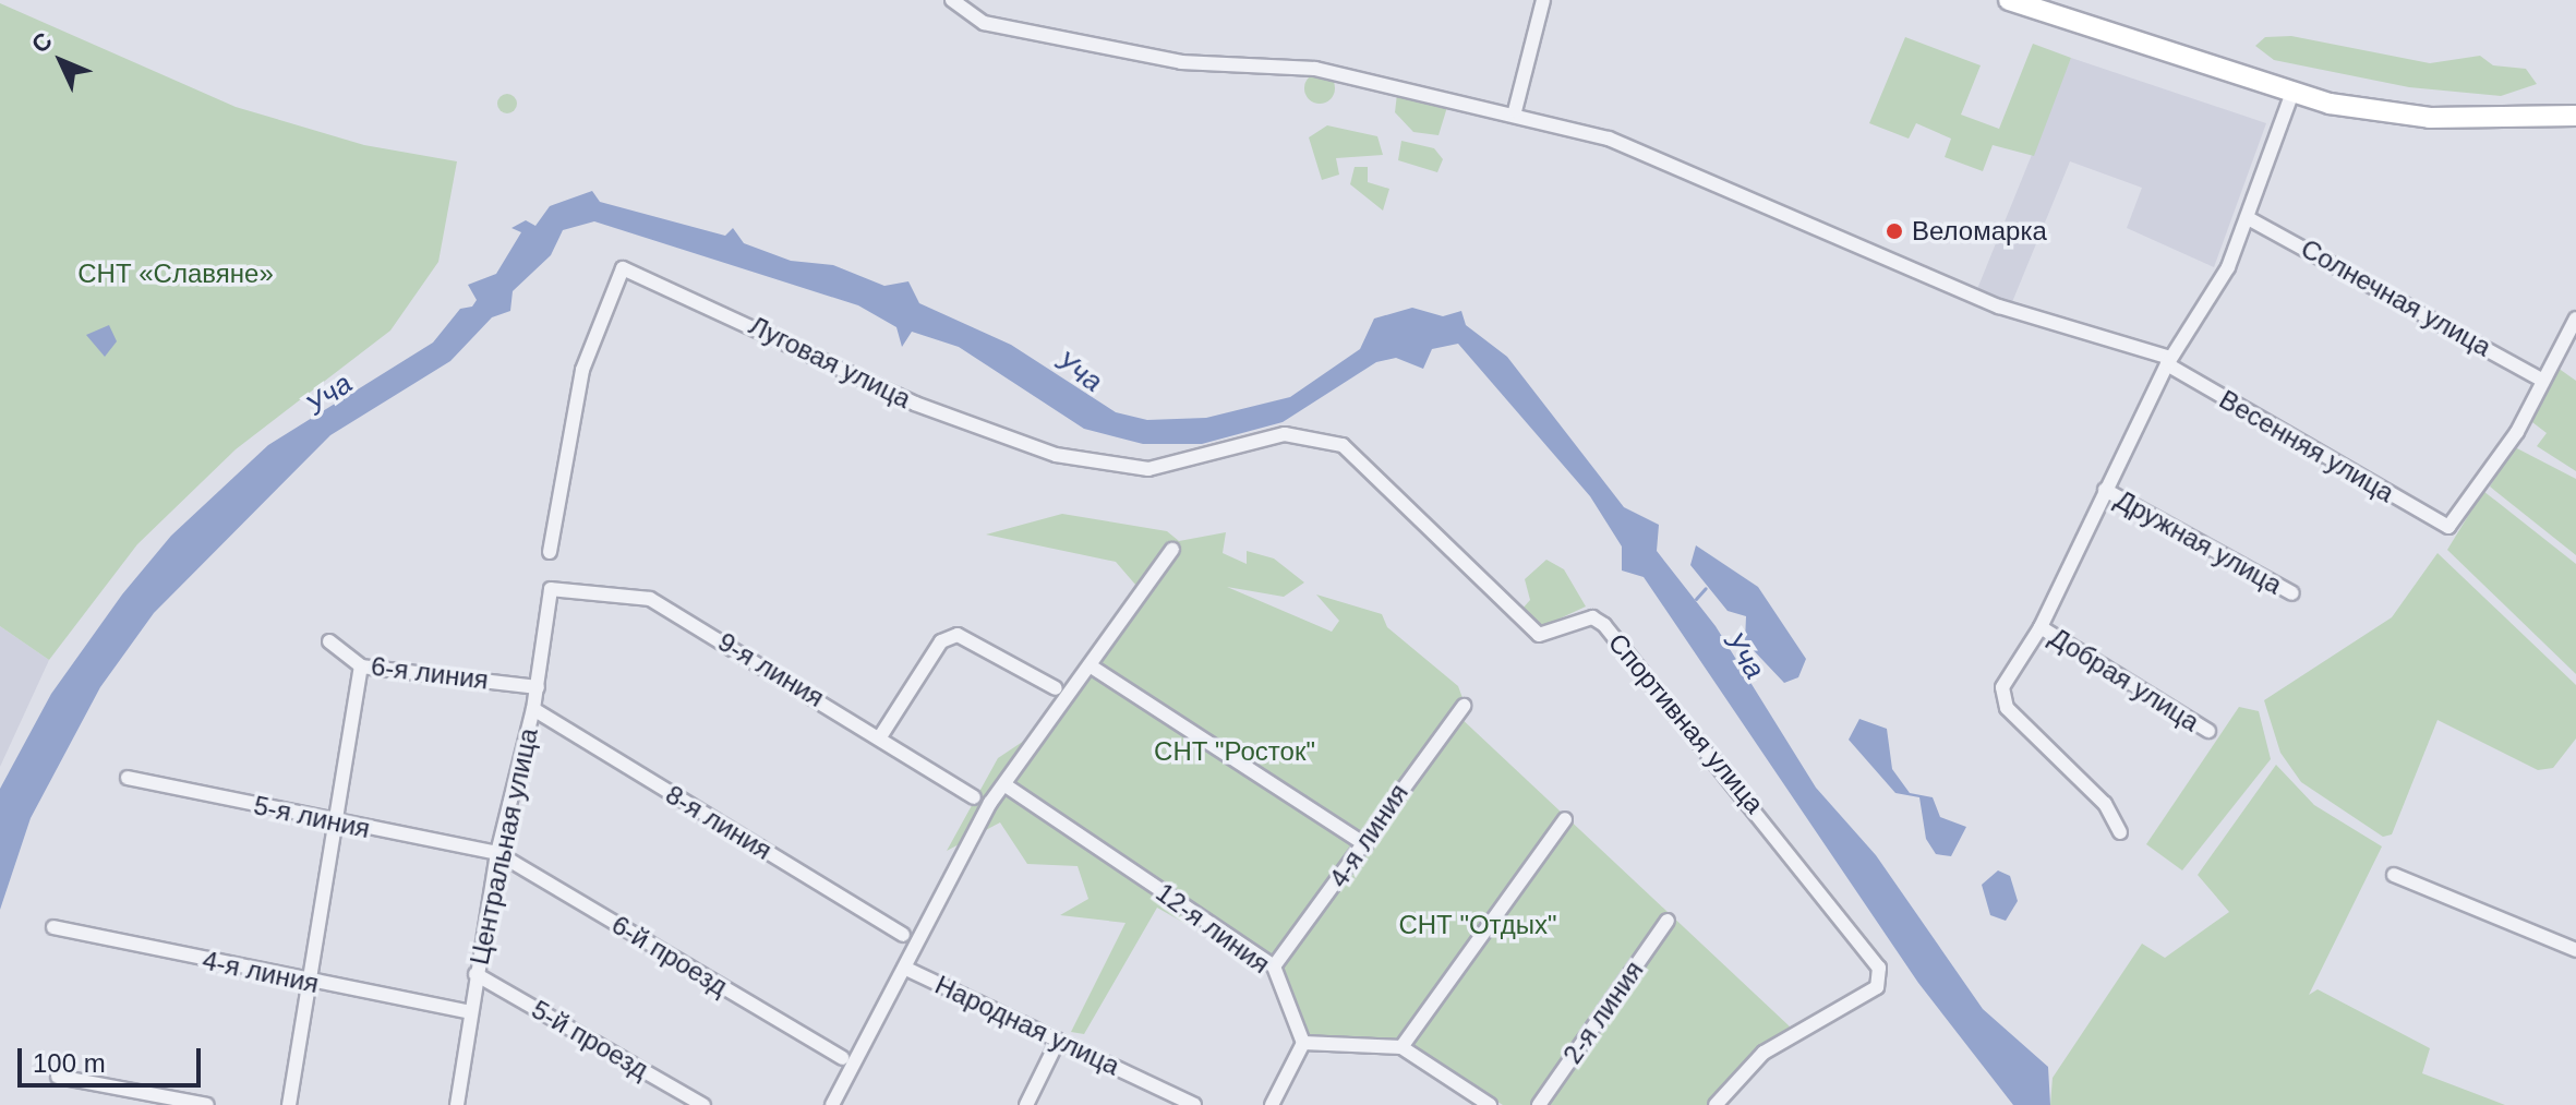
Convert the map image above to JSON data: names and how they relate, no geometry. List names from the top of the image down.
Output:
{
  "streets": {
    "street": [
      "Солнечная улица",
      "Луговая улица",
      "Весенняя улица",
      "Дружная улица",
      "9-я линия",
      "6-я линия",
      "Добрая улица",
      "Спортивная улица",
      "5-я линия",
      "8-я линия",
      "4-я линия",
      "Центральная улица",
      "12-я линия",
      "6-й проезд",
      "2-я линия",
      "Народная улица",
      "5-й проезд"
    ]
  },
  "crossings": [
    ["Солнечная улица", "Весенняя улица"],
    ["Луговая улица", "Спортивная улица"],
    ["9-я линия", "Центральная улица"],
    ["6-я линия", "Центральная улица"],
    ["5-я линия", "Центральная улица"],
    ["5-я линия", "6-й проезд"],
    ["8-я линия", "Центральная улица"],
    ["4-я линия", "Центральная улица"],
    ["4-я линия", "12-я линия"],
    ["Центральная улица", "6-й проезд"],
    ["Центральная улица", "5-й проезд"]
  ],
  "water": ["Уча"],
  "parks": ["СНТ «Славяне»", "СНТ \"Росток\"", "СНТ \"Отдых\""],
  "places": ["Веломарка"],
  "scale_bar": "100 m",
  "north": "top left"
}
